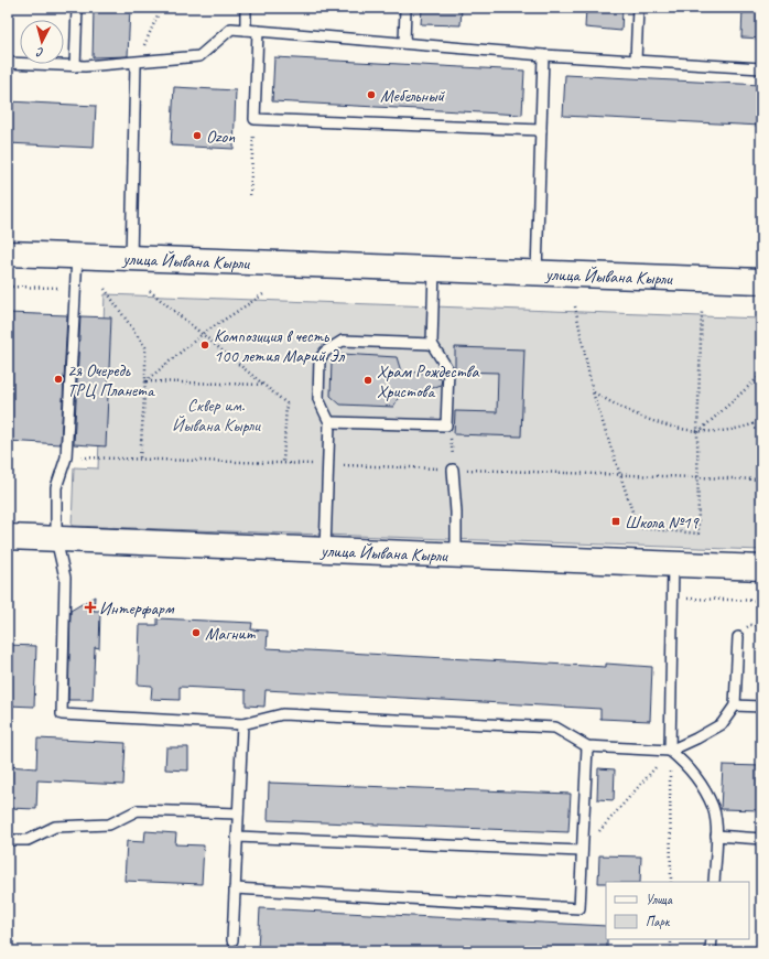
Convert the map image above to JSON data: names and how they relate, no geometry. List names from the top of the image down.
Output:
{
  "streets": {
    "main road": ["улица Йывана Кырли"]
  },
  "parks": ["Сквер им. Йывана Кырли"],
  "places": {
    "other": [
      "Мебельный",
      "Ozon",
      "Композиция в честь 100 летия Марий Эл",
      "2я Очередь ТРЦ Планета",
      "Храм Рождества Христова",
      "Магнит"
    ],
    "transit": ["Школа №19"],
    "health": ["Интерфарм"]
  },
  "legend": ["Улица", "Парк"],
  "north": "bottom"
}
